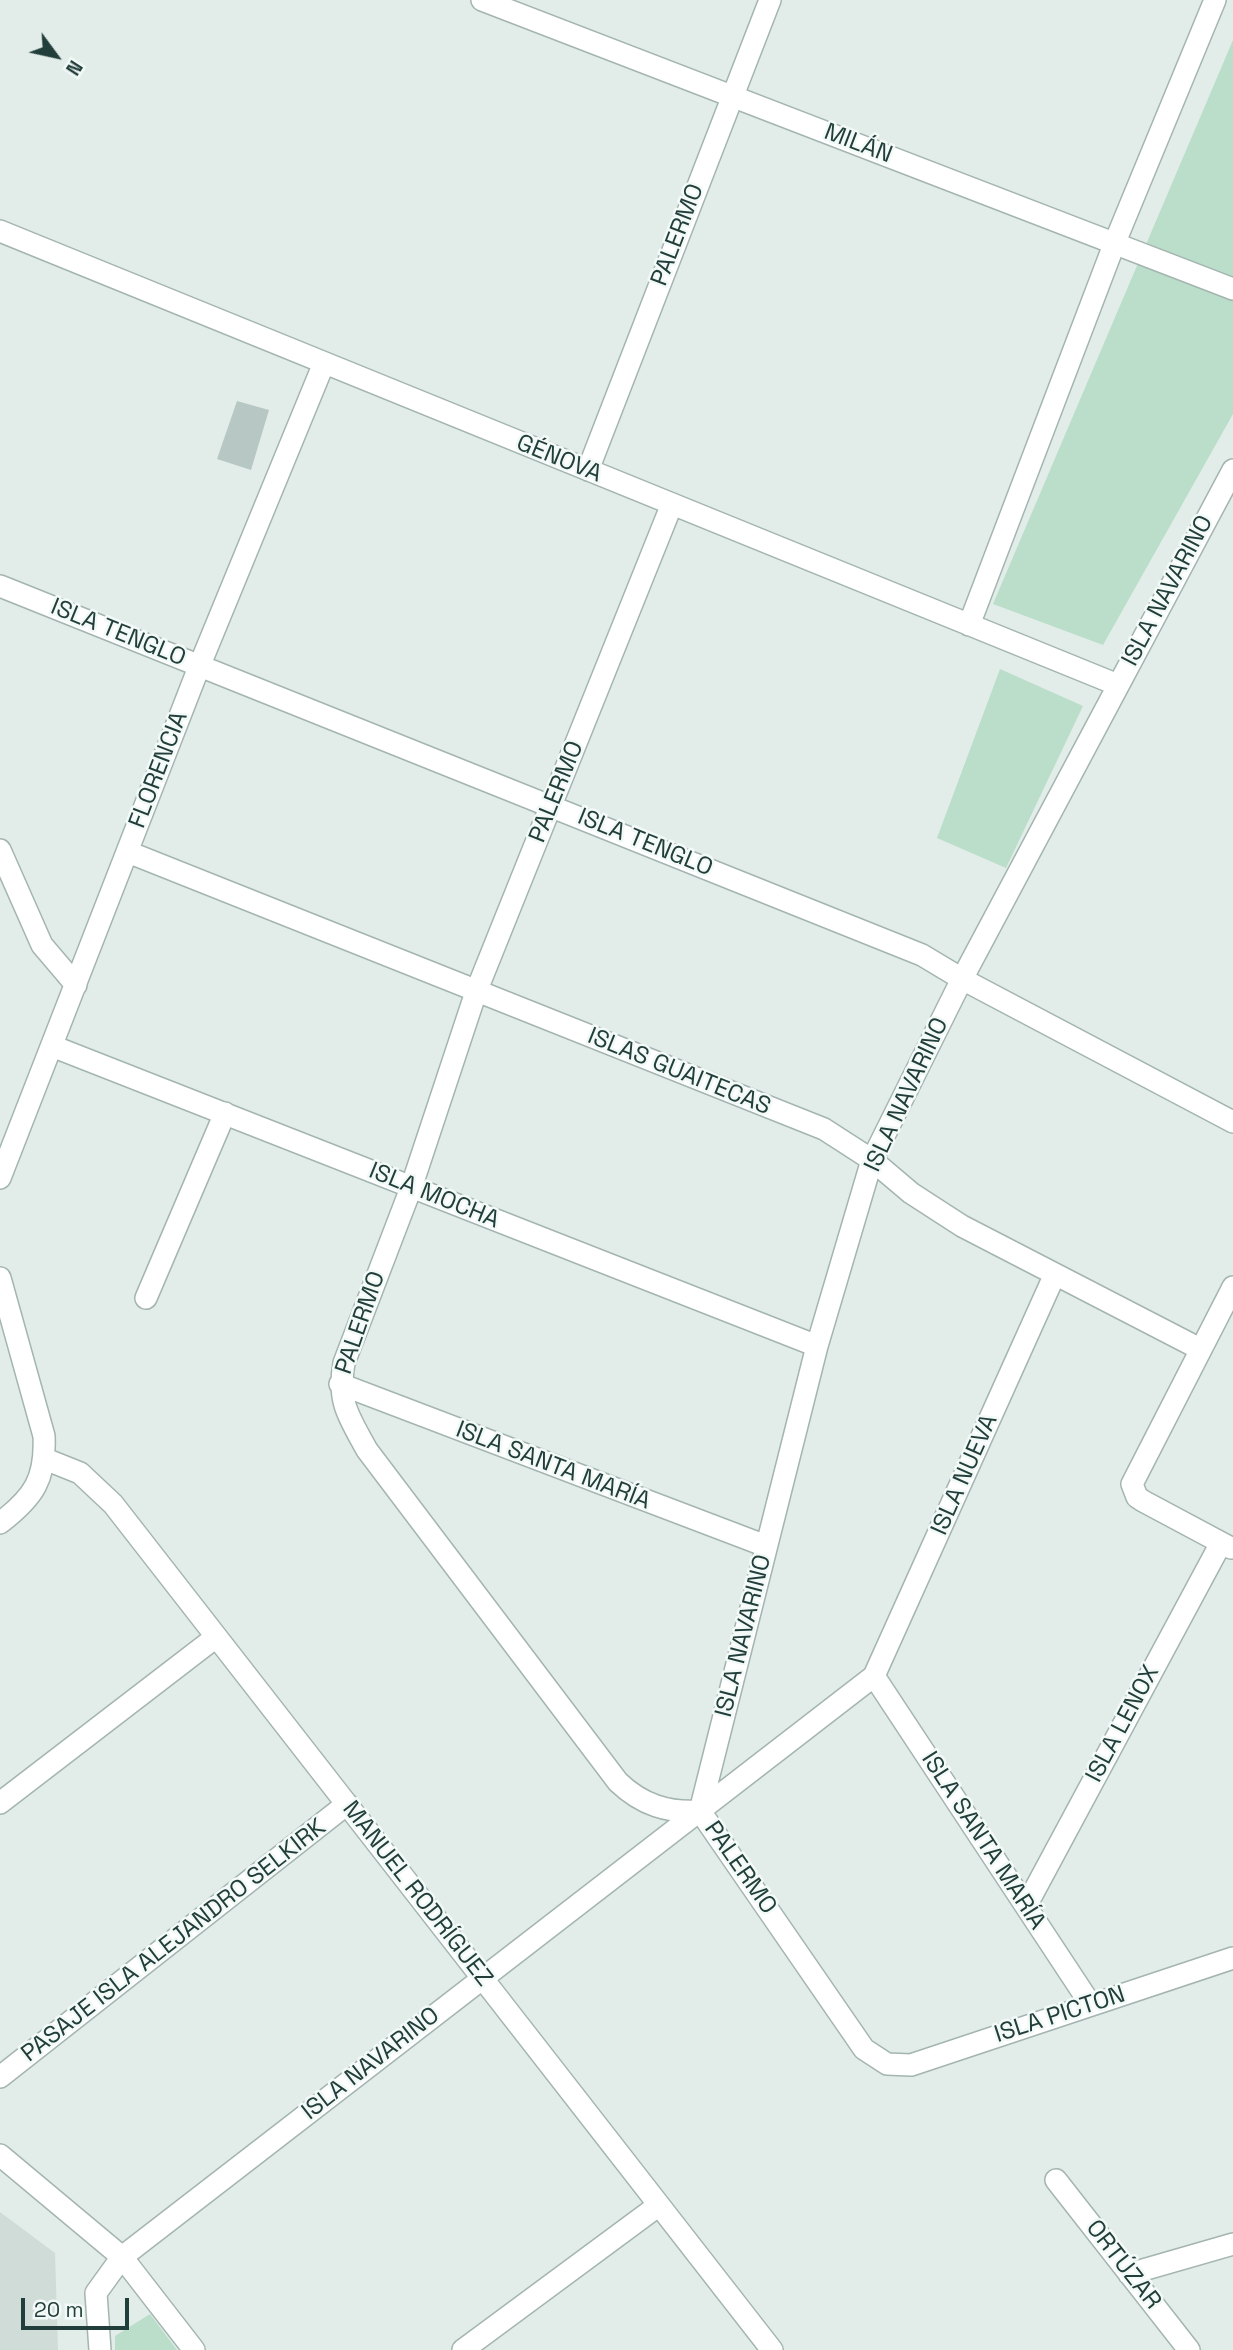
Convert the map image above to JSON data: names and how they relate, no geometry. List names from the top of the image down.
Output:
{
  "streets": {
    "street": [
      "MILÁN",
      "PALERMO",
      "GÉNOVA",
      "ISLA NAVARINO",
      "ISLA TENGLO",
      "FLORENCIA",
      "ISLAS GUAITECAS",
      "ISLA MOCHA",
      "ISLA SANTA MARÍA",
      "ISLA NUEVA",
      "ISLA LENOX",
      "MANUEL RODRÍGUEZ",
      "PASAJE ISLA ALEJANDRO SELKIRK",
      "ISLA PICTON",
      "ORTÚZAR"
    ]
  },
  "crossings": [
    ["MILÁN", "PALERMO"],
    ["PALERMO", "GÉNOVA"],
    ["PALERMO", "ISLA NAVARINO"],
    ["PALERMO", "ISLA TENGLO"],
    ["PALERMO", "ISLAS GUAITECAS"],
    ["PALERMO", "ISLA MOCHA"],
    ["PALERMO", "ISLA SANTA MARÍA"],
    ["PALERMO", "ISLA PICTON"],
    ["GÉNOVA", "ISLA NAVARINO"],
    ["GÉNOVA", "FLORENCIA"],
    ["ISLA NAVARINO", "ISLA TENGLO"],
    ["ISLA NAVARINO", "ISLAS GUAITECAS"],
    ["ISLA NAVARINO", "ISLA MOCHA"],
    ["ISLA NAVARINO", "ISLA SANTA MARÍA"],
    ["ISLA NAVARINO", "ISLA NUEVA"],
    ["ISLA NAVARINO", "MANUEL RODRÍGUEZ"],
    ["ISLA TENGLO", "FLORENCIA"],
    ["FLORENCIA", "ISLAS GUAITECAS"],
    ["FLORENCIA", "ISLA MOCHA"],
    ["ISLAS GUAITECAS", "ISLA NUEVA"],
    ["ISLA SANTA MARÍA", "ISLA NUEVA"],
    ["ISLA SANTA MARÍA", "ISLA LENOX"],
    ["ISLA SANTA MARÍA", "ISLA PICTON"],
    ["MANUEL RODRÍGUEZ", "PASAJE ISLA ALEJANDRO SELKIRK"]
  ],
  "scale_bar": "20 m",
  "north": "bottom right"
}
